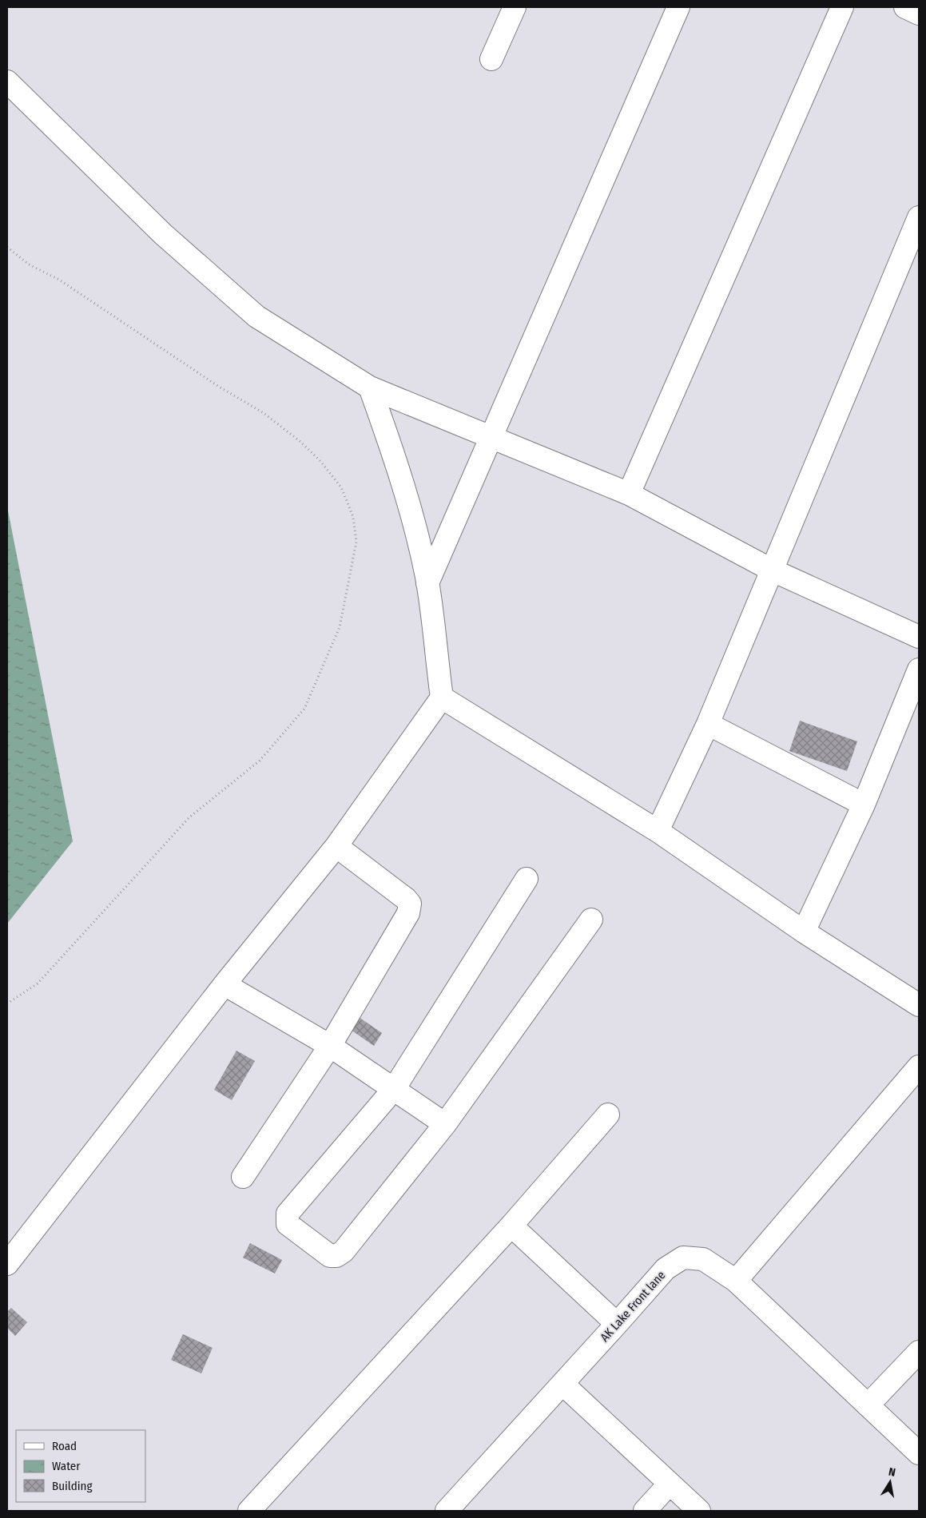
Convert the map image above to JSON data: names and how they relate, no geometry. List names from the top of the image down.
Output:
{
  "streets": {
    "street": ["AK Lake Front lane"]
  },
  "legend": ["Road", "Water", "Building"],
  "north": "top"
}
